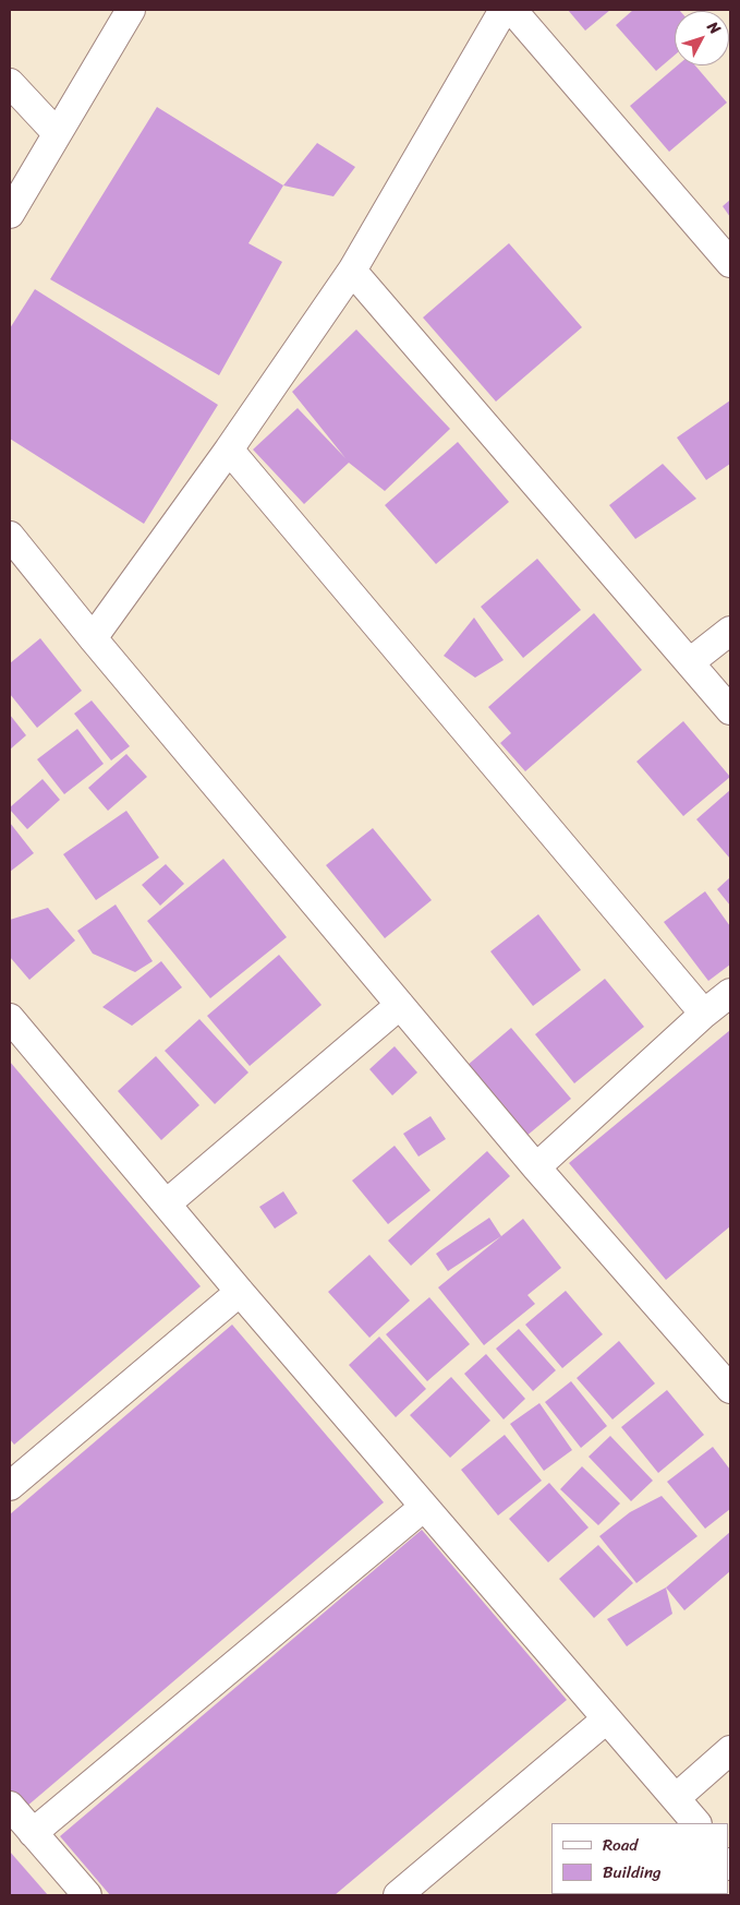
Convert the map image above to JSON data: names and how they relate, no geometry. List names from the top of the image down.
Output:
{
  "legend": ["Road", "Building"],
  "north": "top right"
}
